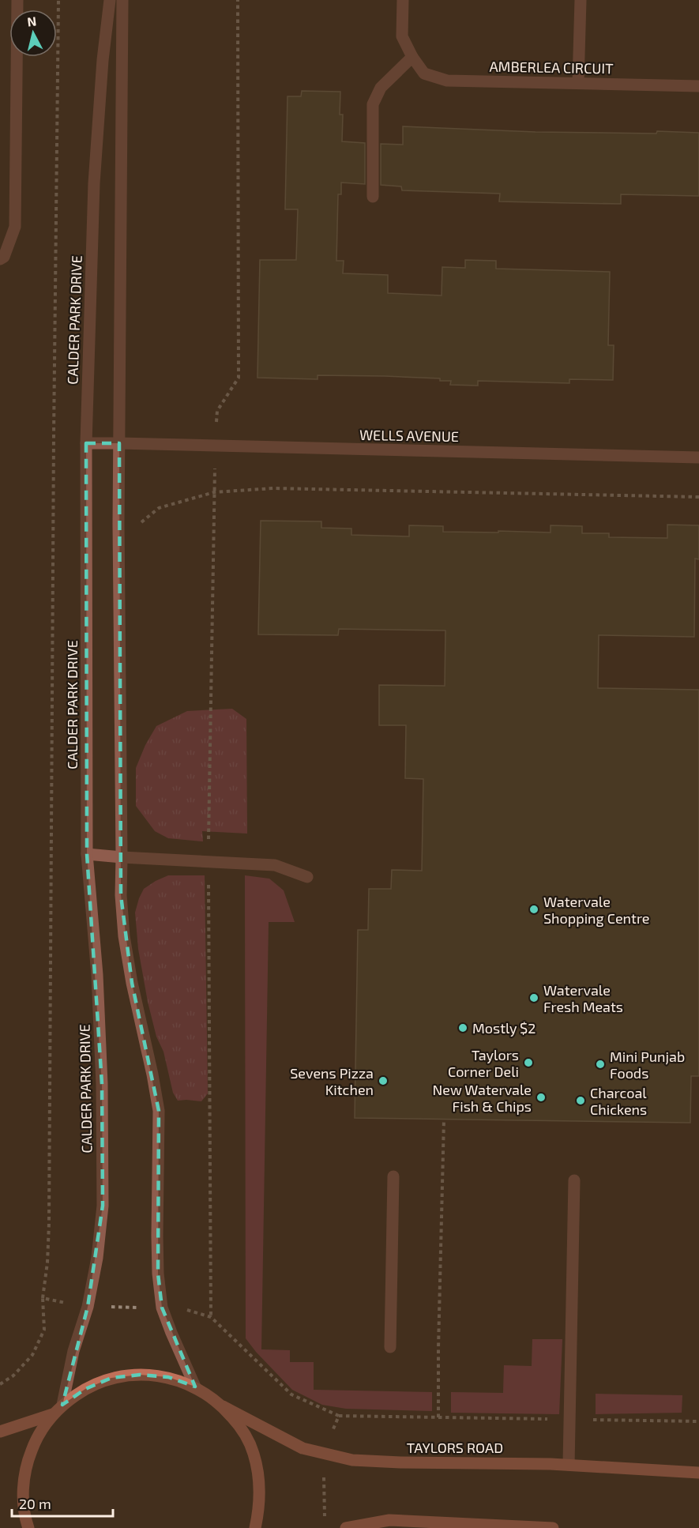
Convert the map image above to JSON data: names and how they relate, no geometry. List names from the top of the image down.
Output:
{
  "streets": {
    "main road": ["TAYLORS ROAD"],
    "street": ["AMBERLEA CIRCUIT", "CALDER PARK DRIVE", "WELLS AVENUE"]
  },
  "crossings": [
    ["CALDER PARK DRIVE", "WELLS AVENUE"]
  ],
  "places": [
    "Watervale Shopping Centre",
    "Watervale Fresh Meats",
    "Mostly $2",
    "Taylors Corner Deli",
    "Mini Punjab Foods",
    "Sevens Pizza Kitchen",
    "New Watervale Fish & Chips",
    "Charcoal Chickens"
  ],
  "scale_bar": "20 m",
  "north": "top"
}
